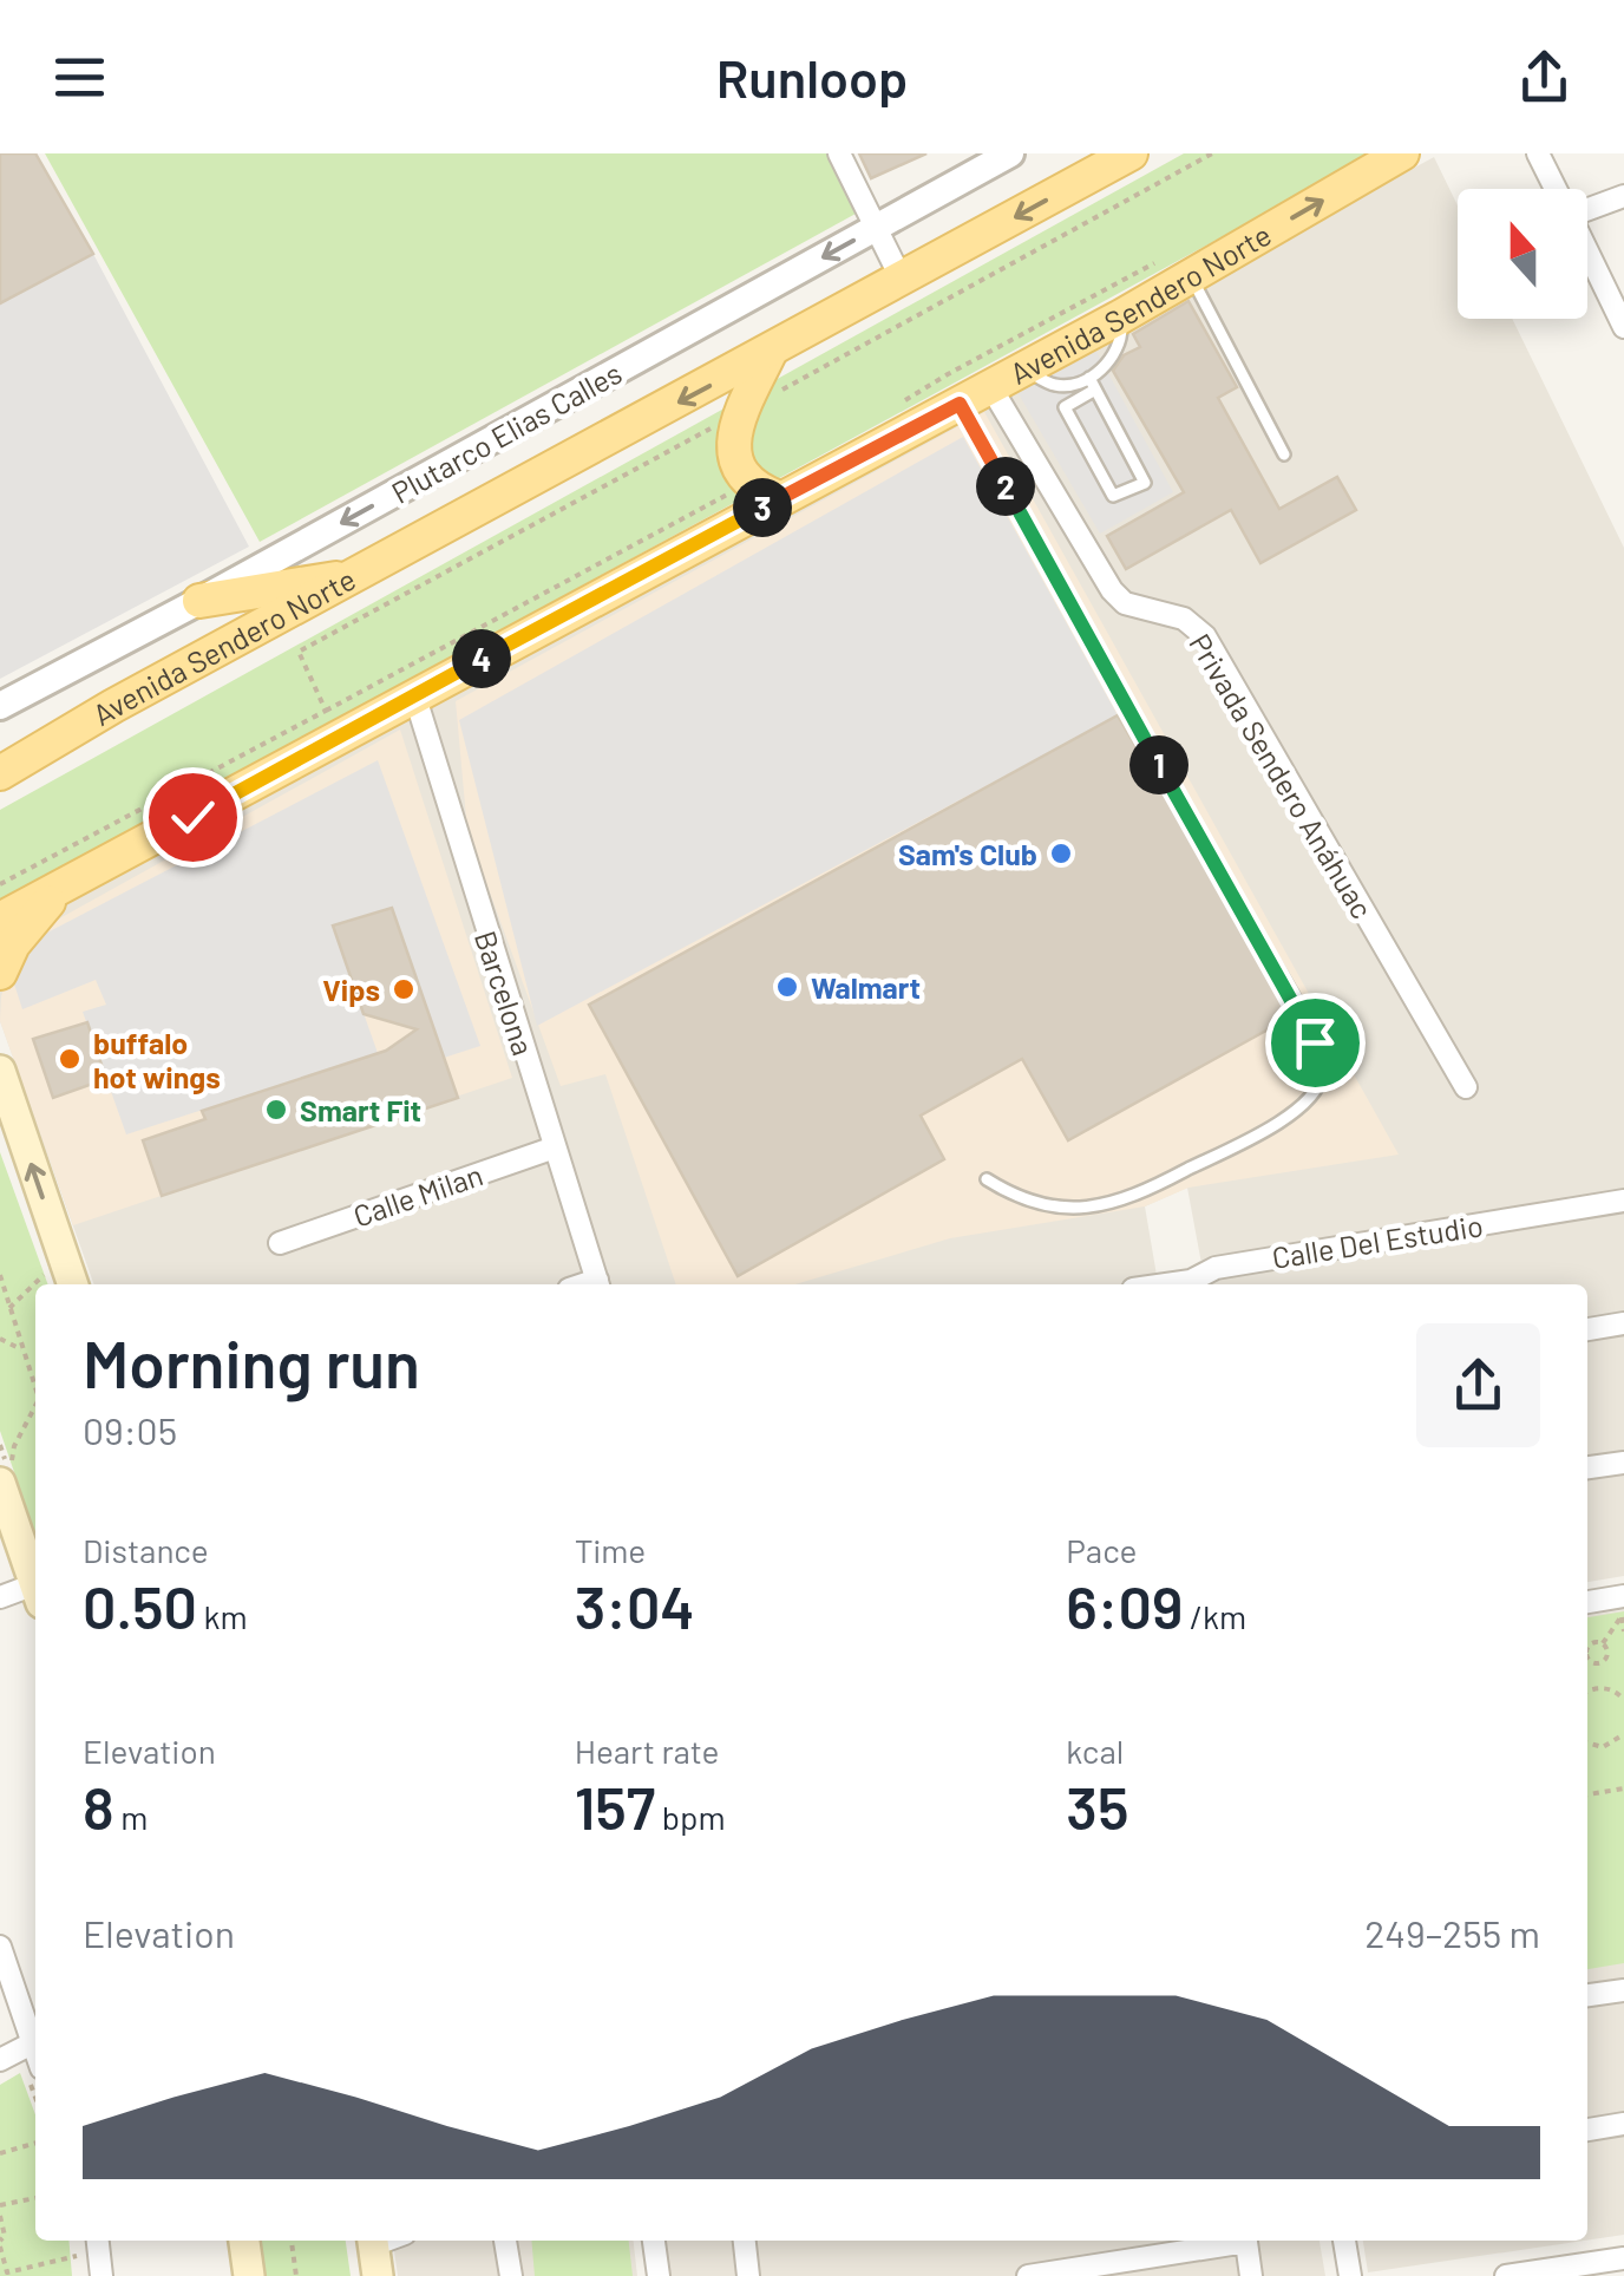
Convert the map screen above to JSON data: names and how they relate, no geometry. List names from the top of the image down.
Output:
{
  "streets": {
    "main road": ["Avenida Sendero Norte"],
    "street": [
      "Plutarco Elias Calles",
      "Privada Sendero Anáhuac",
      "Barcelona",
      "Calle Milan",
      "Calle Del Estudio"
    ]
  },
  "crossings": [
    ["Avenida Sendero Norte", "Privada Sendero Anáhuac"],
    ["Avenida Sendero Norte", "Barcelona"],
    ["Barcelona", "Calle Milan"]
  ],
  "one_way": ["Plutarco Elias Calles"],
  "places": [
    "Sam's Club",
    "Walmart",
    "Vips",
    "buffalo hot wings",
    "Smart Fit"
  ],
  "north": "top",
  "page": {
    "header": "Runloop",
    "pins": [
      "2",
      "3",
      "4",
      "1"
    ],
    "heading": ["Morning run", "09:05"],
    "stats": [
      ["Distance", "0.50 km"],
      ["Time", "3:04"],
      ["Pace", "6:09 /km"],
      ["Elevation", "8 m"],
      ["Heart rate", "157 bpm"],
      ["kcal", "35"]
    ],
    "chart": ["Elevation", "249–255 m"]
  }
}
